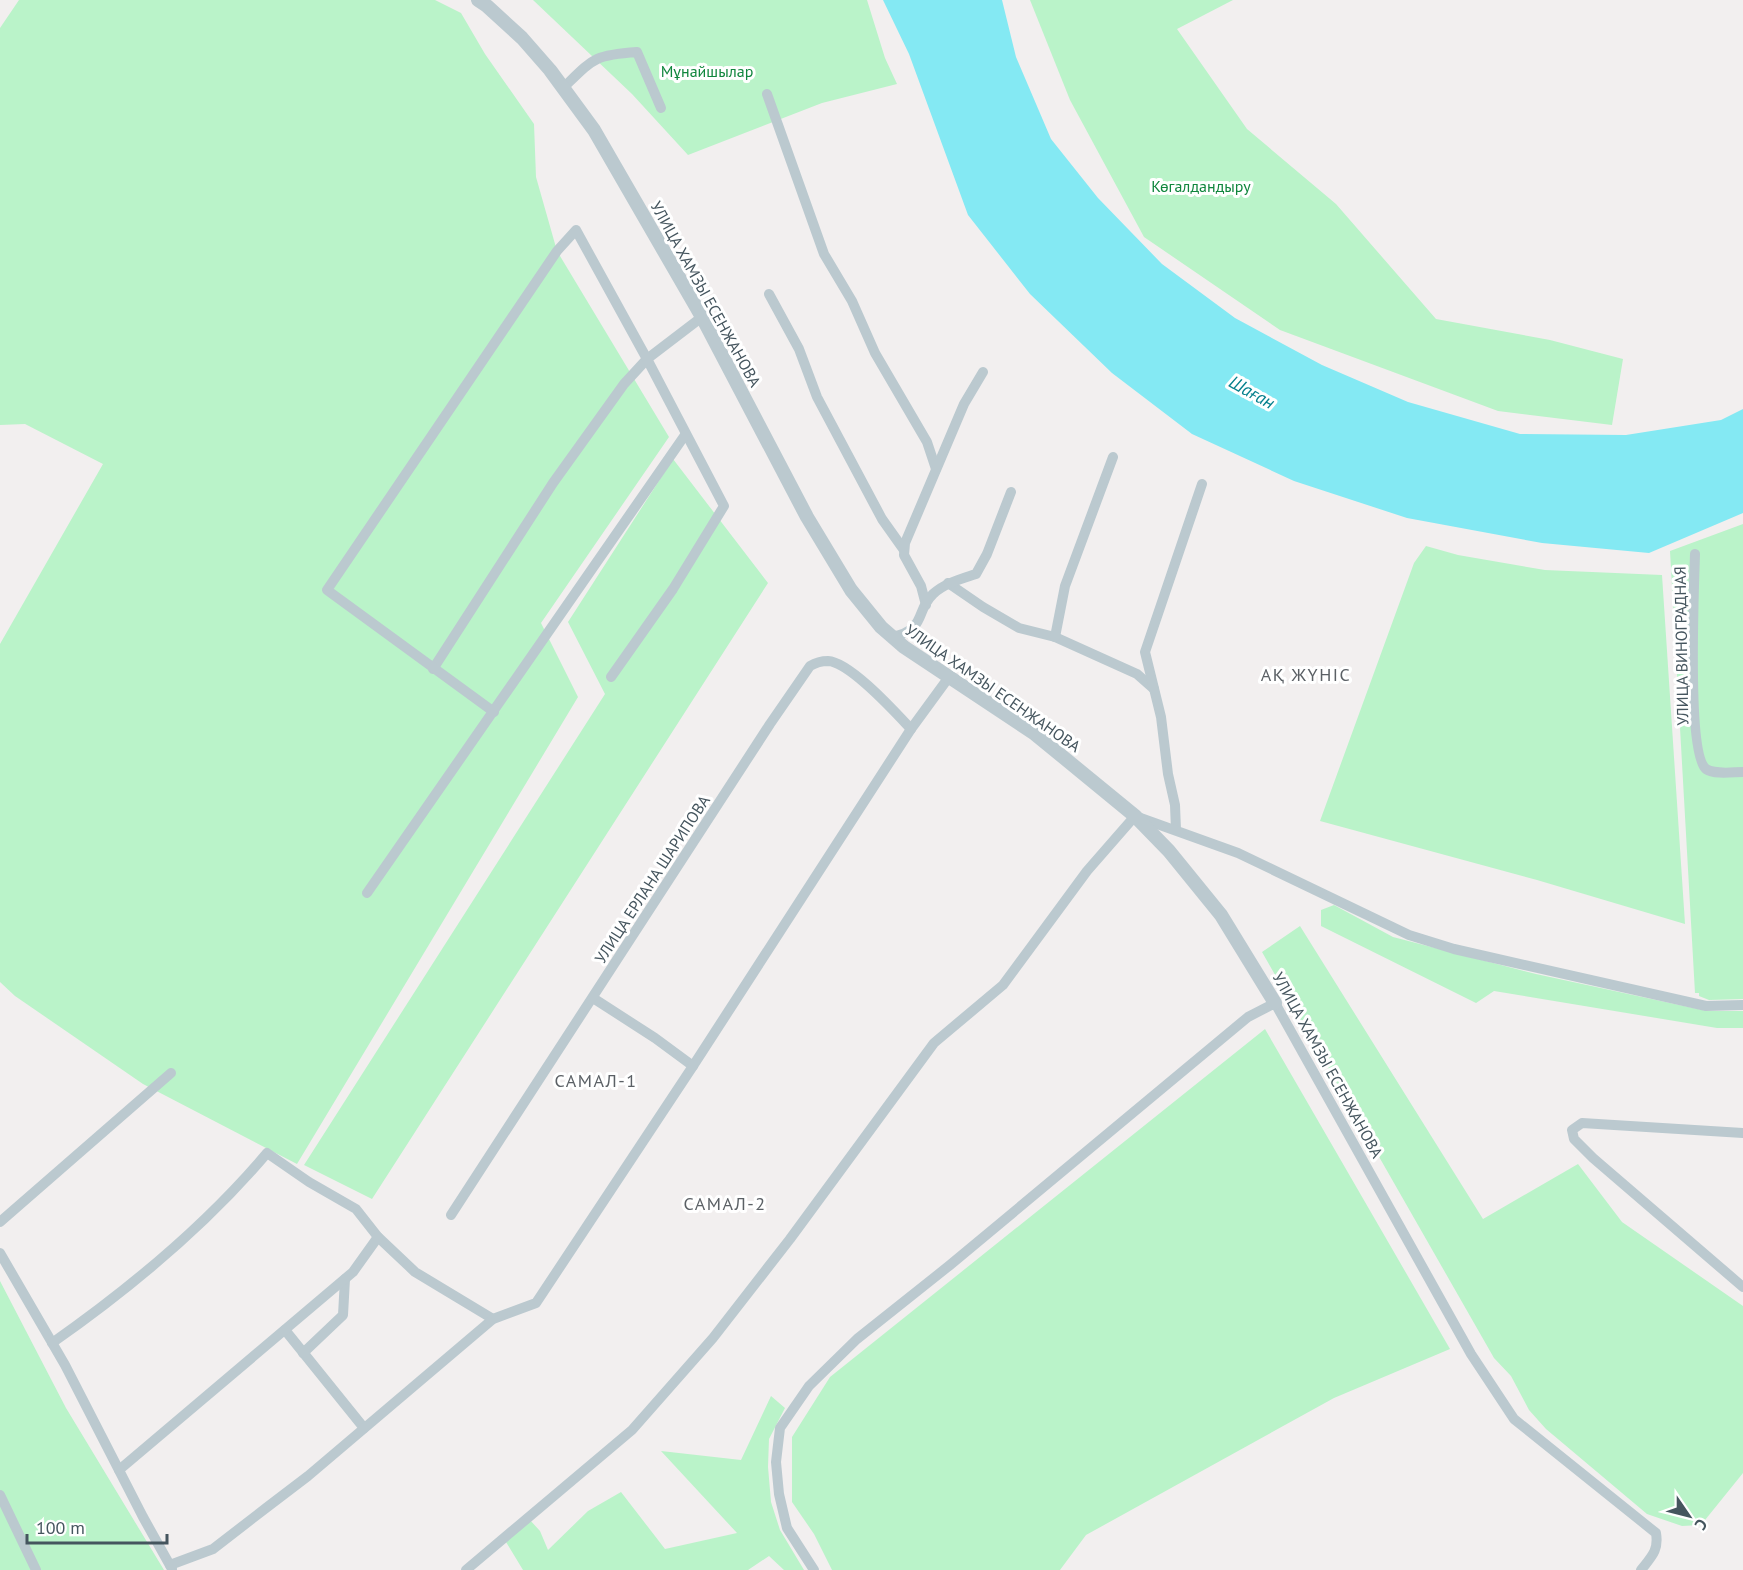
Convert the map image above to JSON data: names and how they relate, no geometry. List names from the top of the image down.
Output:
{
  "streets": {
    "street": ["УЛИЦА ХАМЗЫ ЕСЕНЖАНОВА", "УЛИЦА ВИНОГРАДНАЯ", "УЛИЦА ЕРЛАНА ШАРИПОВА"]
  },
  "districts": ["АҚ ЖҮНІС", "САМАЛ-1", "САМАЛ-2"],
  "water": ["Шаған"],
  "parks": ["Мұнайшылар", "Көгалдандыру"],
  "scale_bar": "100 m",
  "north": "bottom right"
}
